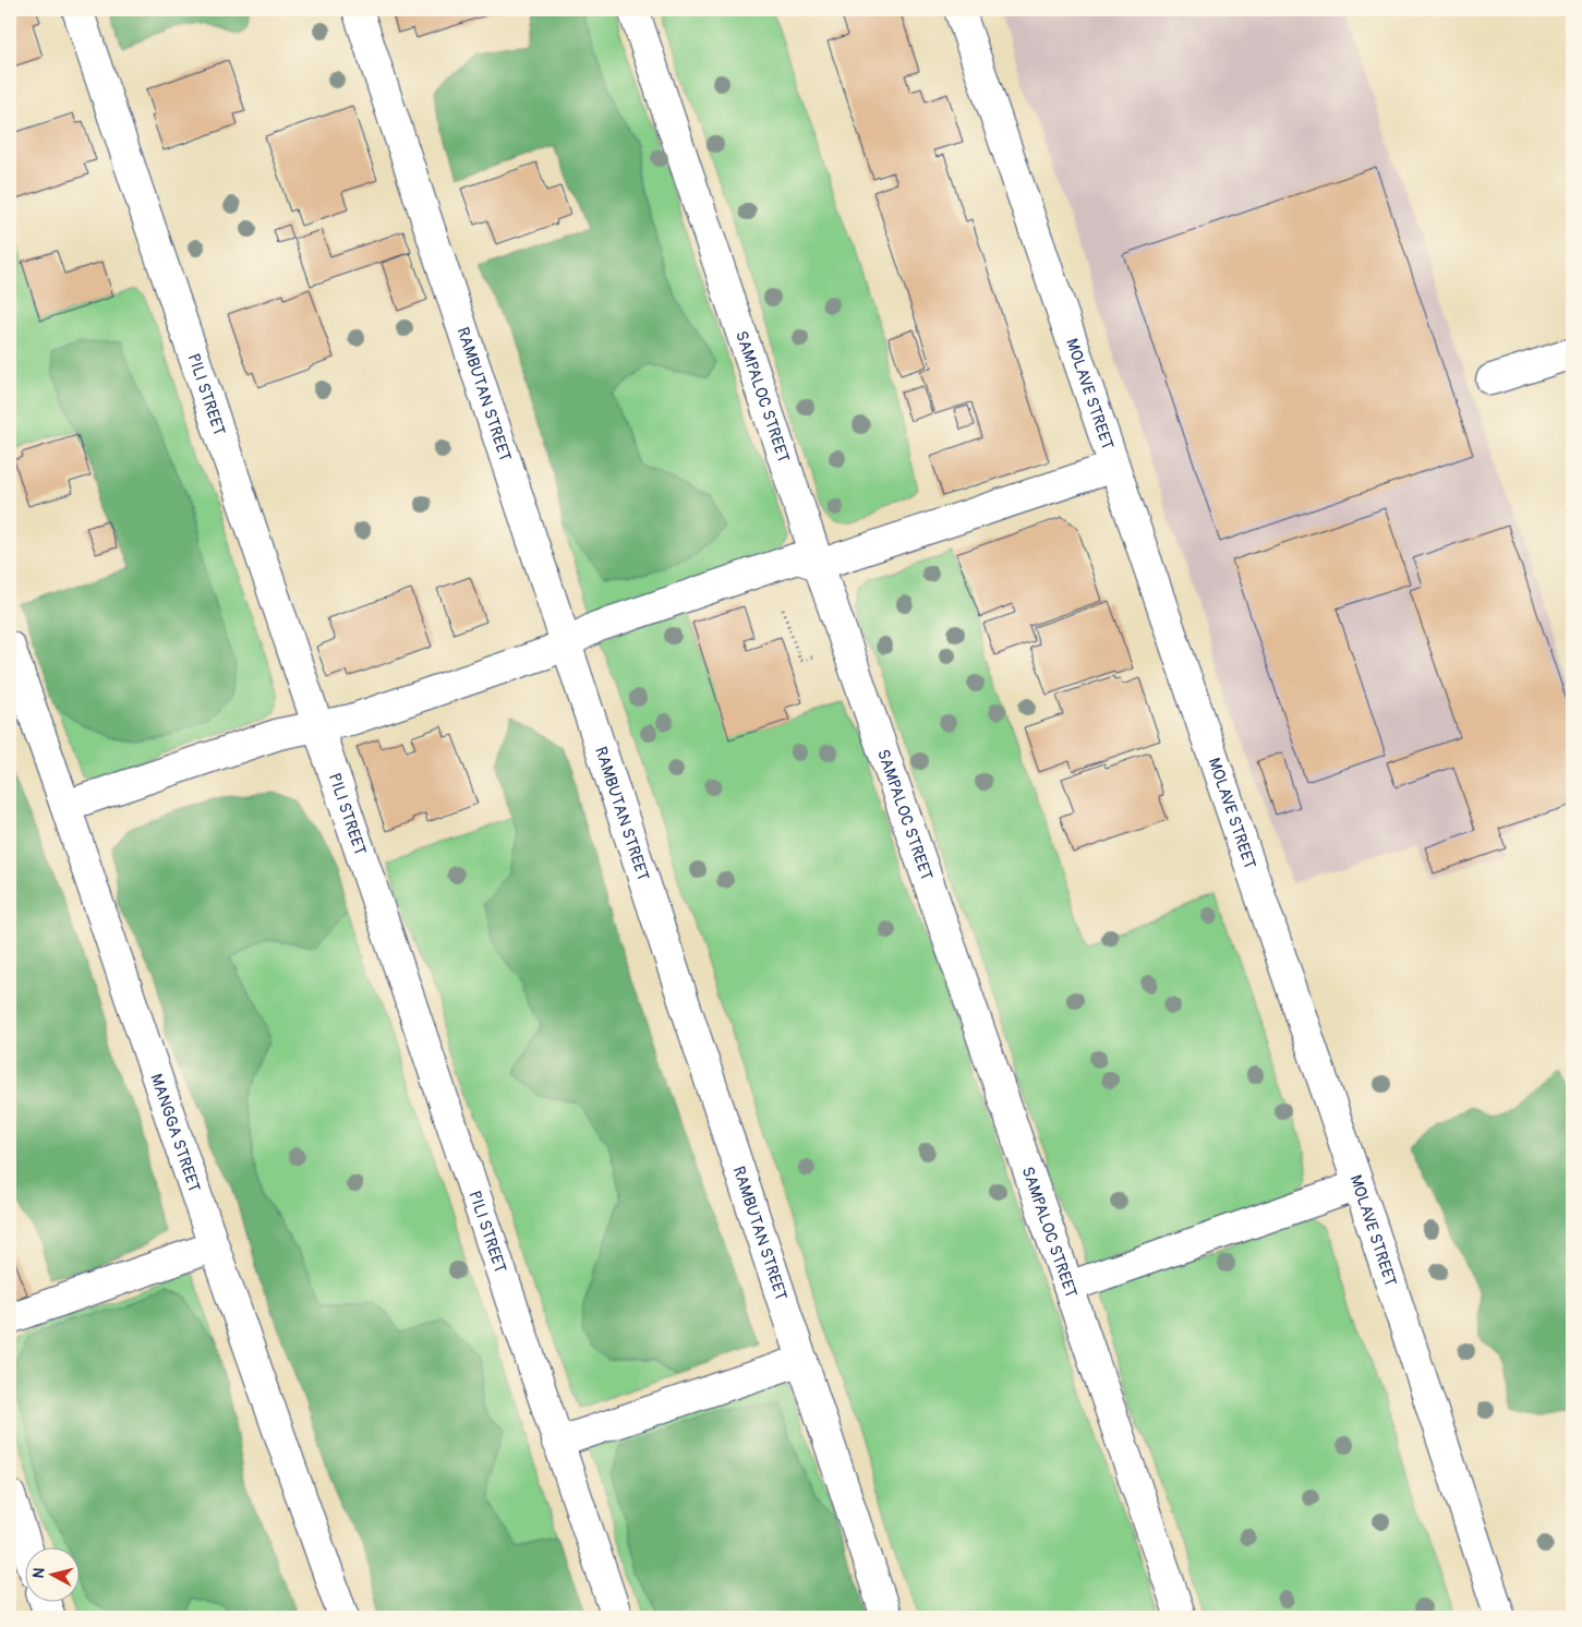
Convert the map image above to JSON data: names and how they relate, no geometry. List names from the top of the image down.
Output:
{
  "streets": {
    "street": [
      "RAMBUTAN STREET",
      "PILI STREET",
      "MOLAVE STREET",
      "SAMPALOC STREET",
      "MANGGA STREET"
    ]
  },
  "north": "left"
}
